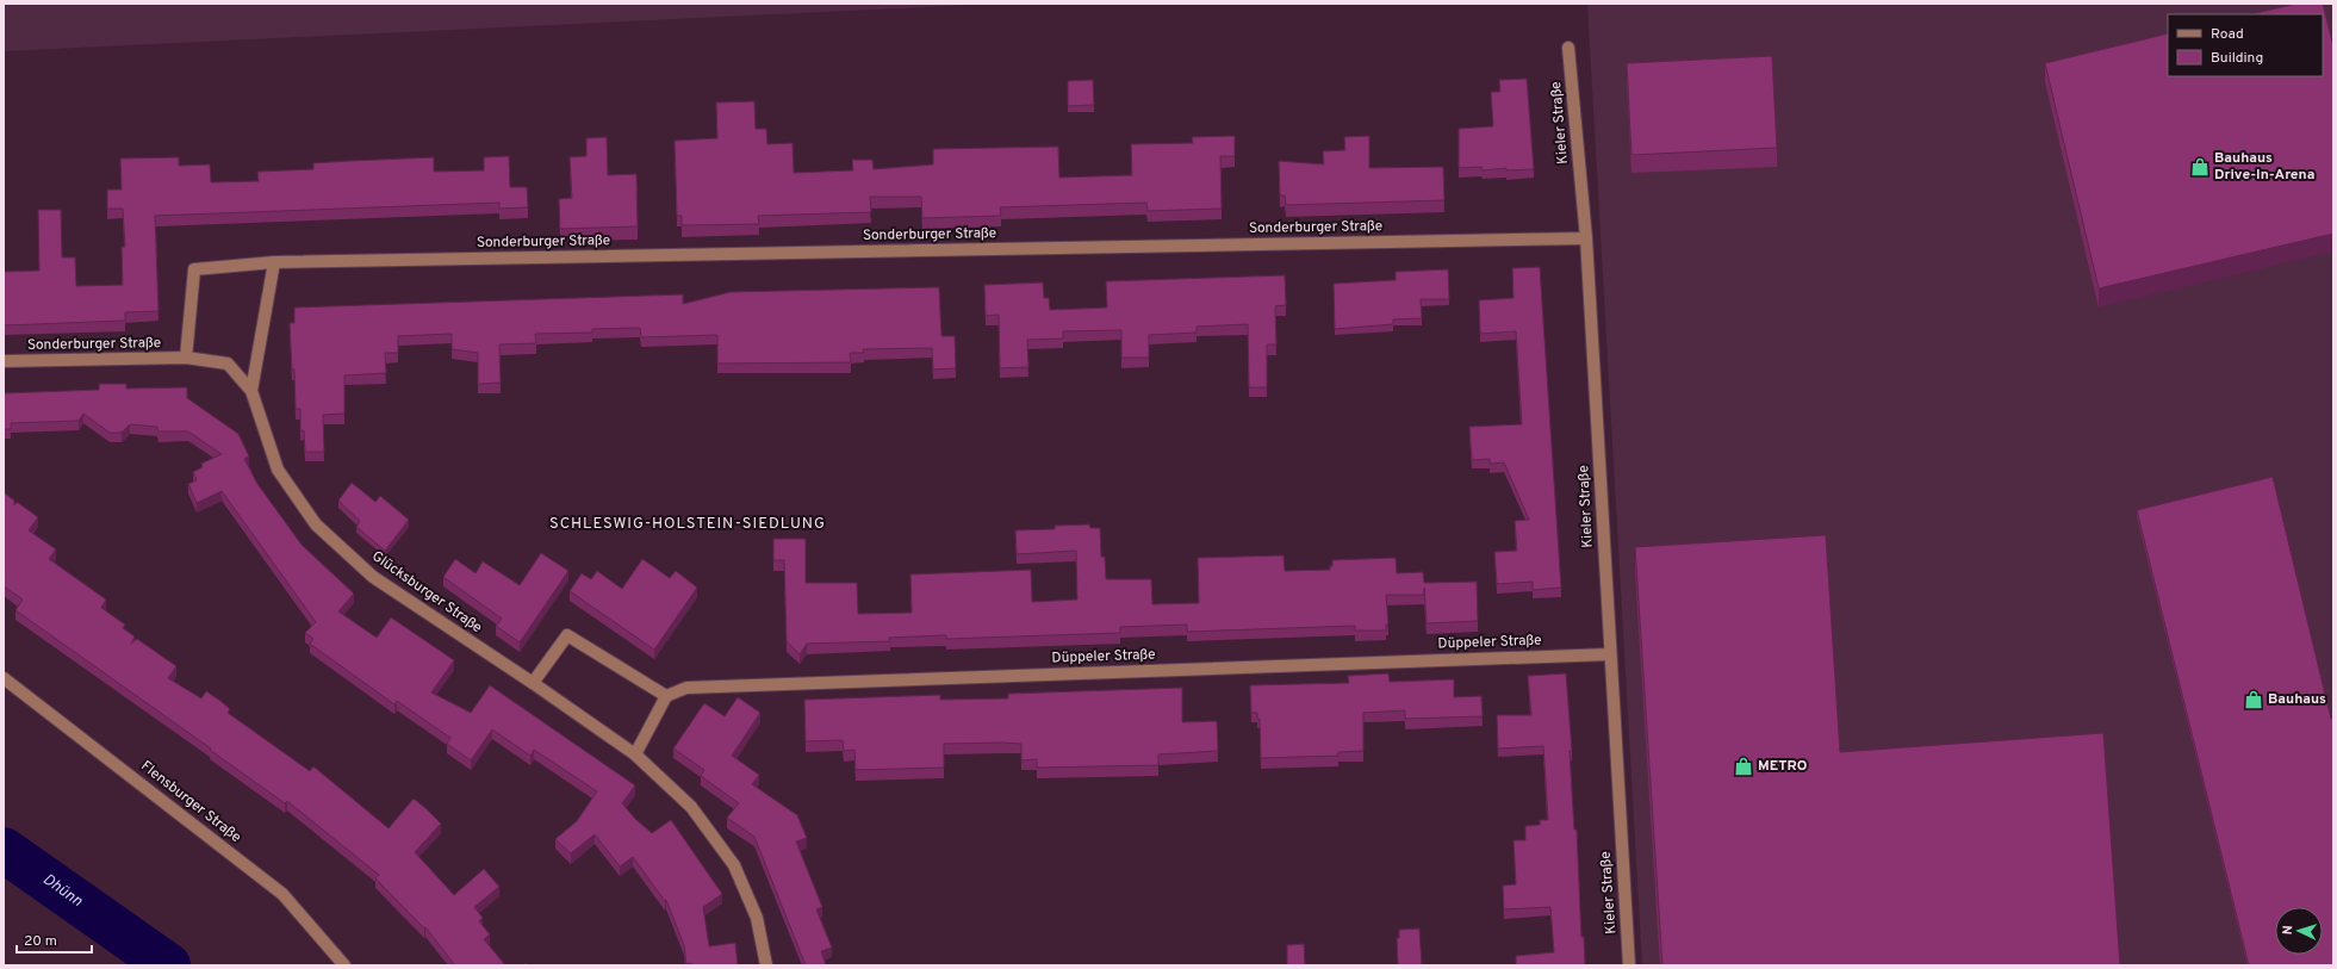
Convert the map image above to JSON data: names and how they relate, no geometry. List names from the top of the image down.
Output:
{
  "streets": {
    "street": [
      "Kieler Straße",
      "Sonderburger Straße",
      "Glücksburger Straße",
      "Düppeler Straße",
      "Flensburger Straße"
    ]
  },
  "crossings": [
    ["Kieler Straße", "Sonderburger Straße"],
    ["Kieler Straße", "Düppeler Straße"],
    ["Sonderburger Straße", "Glücksburger Straße"]
  ],
  "districts": ["SCHLESWIG-HOLSTEIN-SIEDLUNG"],
  "water": ["Dhünn"],
  "places": {
    "shop": ["Bauhaus Drive-In-Arena", "Bauhaus", "METRO"]
  },
  "legend": ["Road", "Building"],
  "scale_bar": "20 m",
  "north": "left"
}
